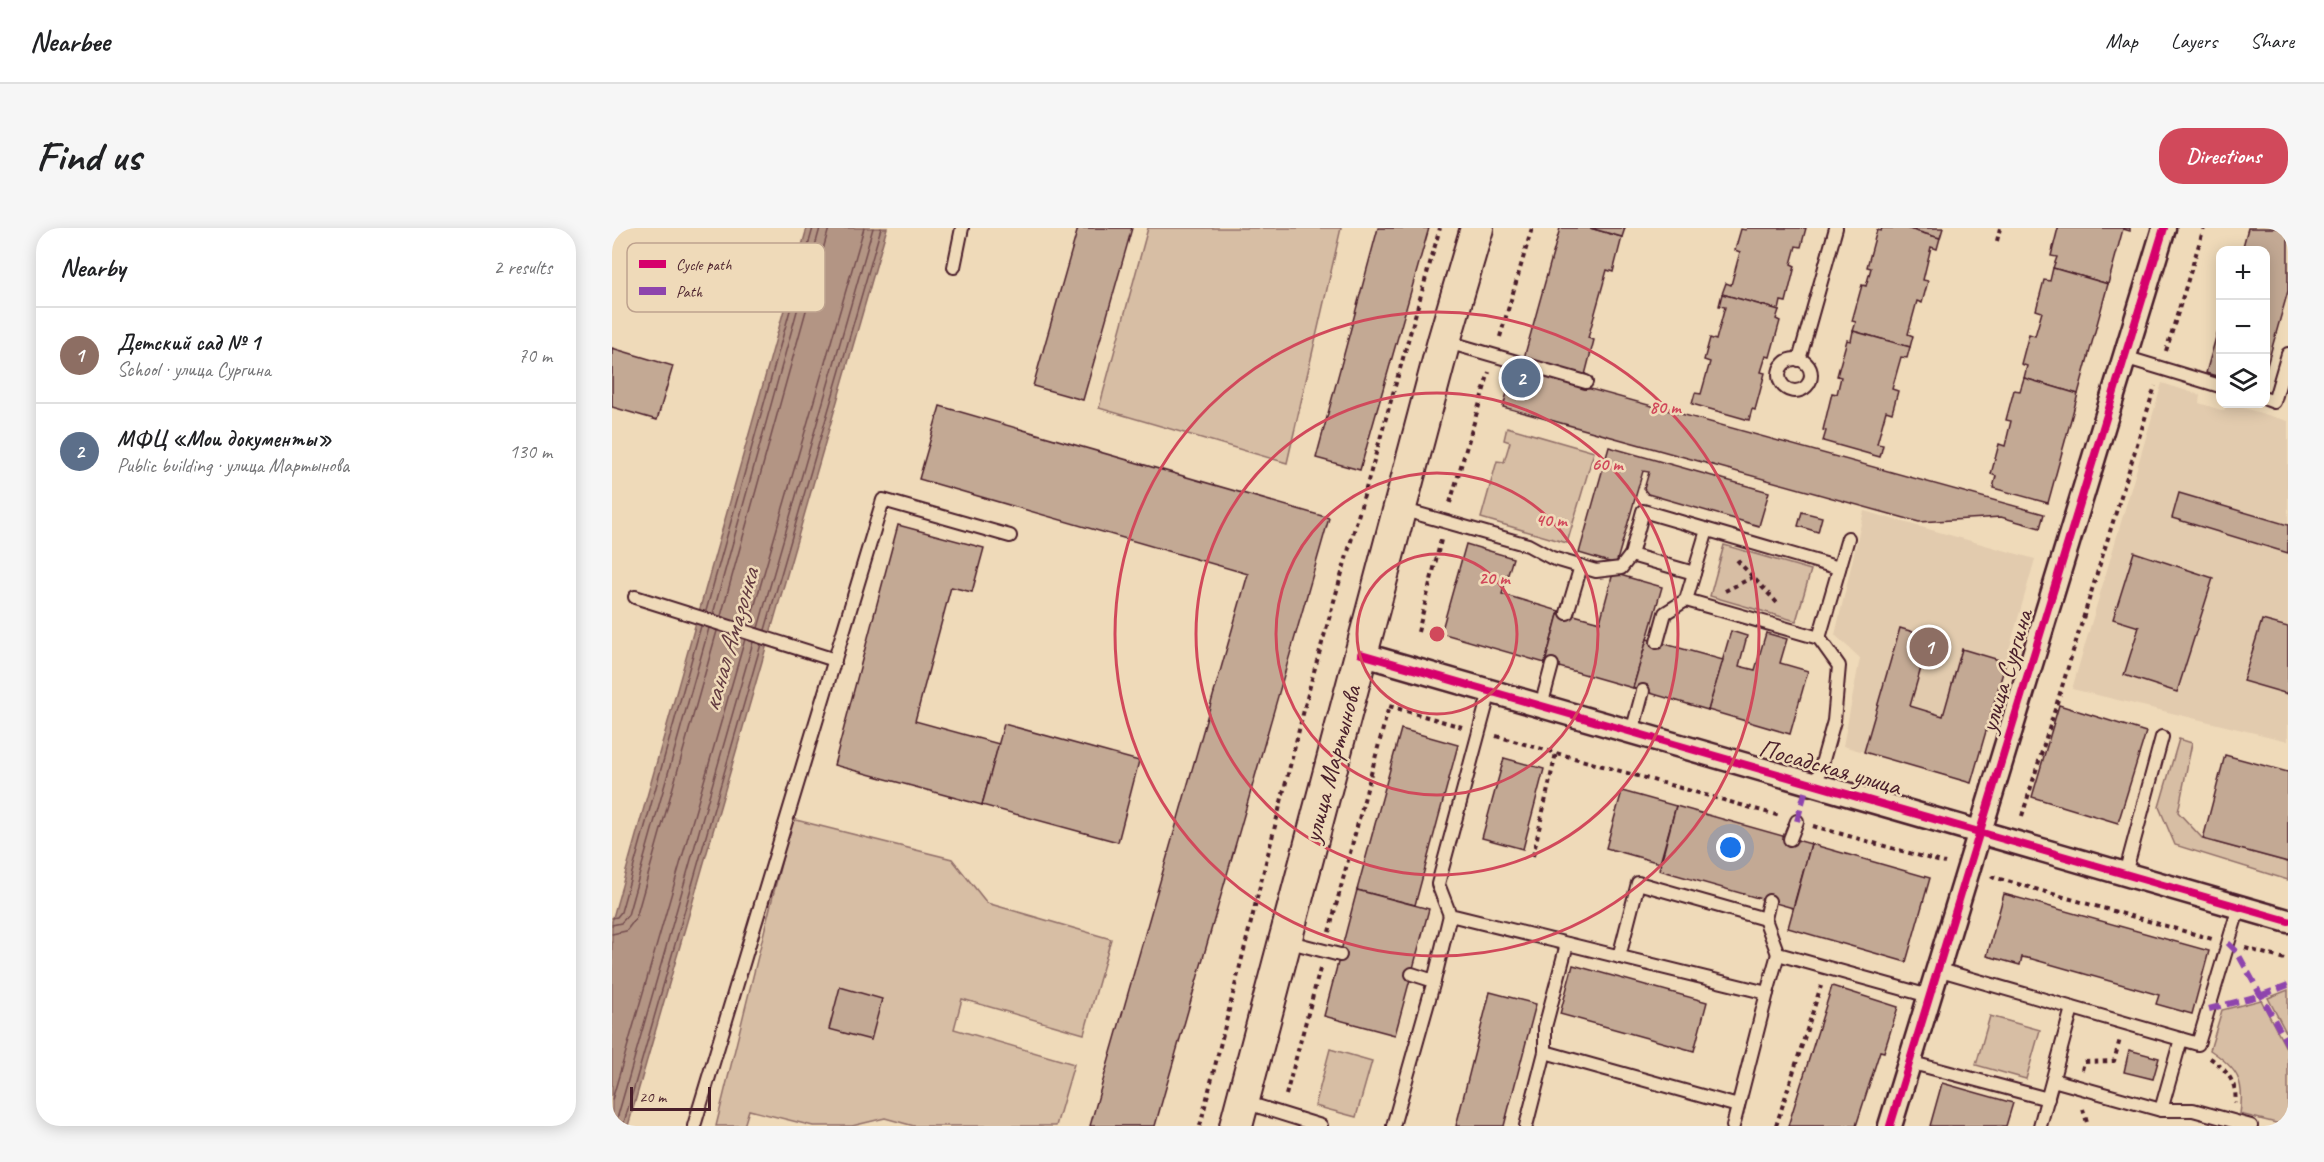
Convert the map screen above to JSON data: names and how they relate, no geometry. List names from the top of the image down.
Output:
{
  "streets": {
    "main road": ["улица Мартынова"],
    "street": ["улица Сургина", "Посадская улица"]
  },
  "crossings": [
    ["улица Сургина", "Посадская улица"],
    ["улица Мартынова", "Посадская улица"]
  ],
  "water": ["канал Амазонка"],
  "legend": ["Cycle path", "Path"],
  "scale_bar": "20 m",
  "page": {
    "header": "Nearbee",
    "nav": ["Map", "Layers", "Share"],
    "buttons": "Directions",
    "title": "Find us",
    "heading": ["Nearby", "2 results"],
    "map_buttons": ["+", "−"],
    "list": [
      {
        "mark": "1",
        "name": "Детский сад № 1",
        "note": "School · улица Сургина",
        "value": "70 m"
      },
      {
        "mark": "2",
        "name": "МФЦ «Мои документы»",
        "note": "Public building · улица Мартынова",
        "value": "130 m"
      }
    ],
    "pins": ["2", "1"],
    "scale": "20 m"
  },
  "rings": [
    "80 m",
    "60 m",
    "40 m",
    "20 m"
  ]
}
